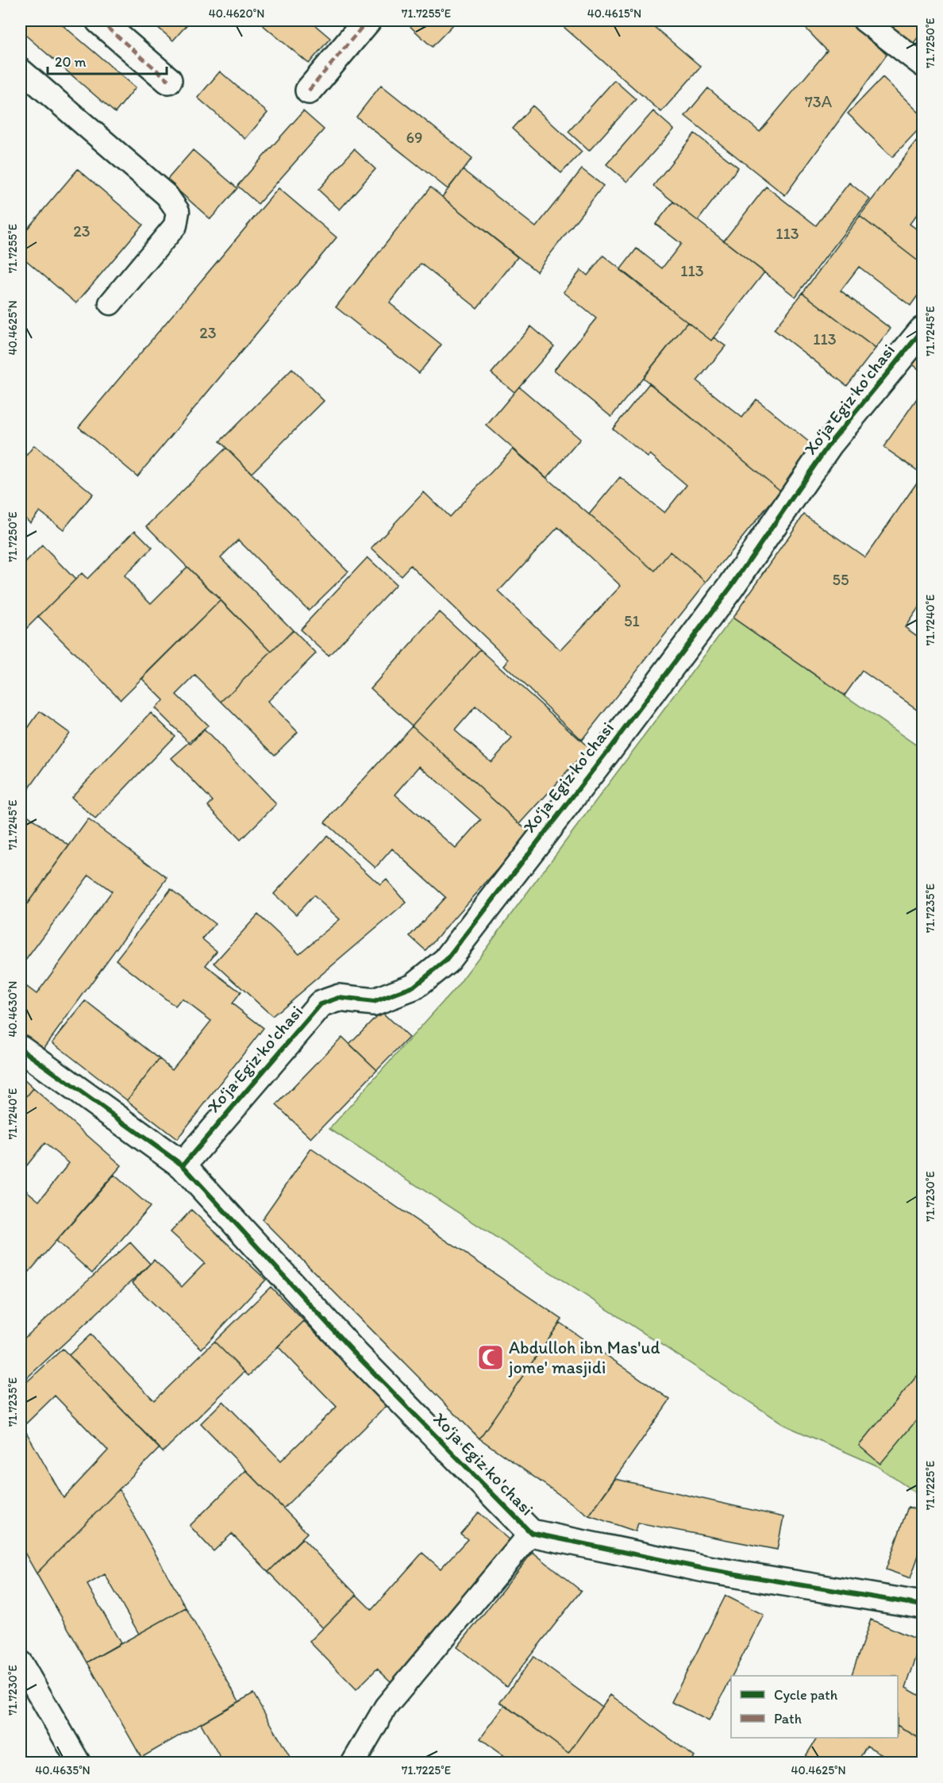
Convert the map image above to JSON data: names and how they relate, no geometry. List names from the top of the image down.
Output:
{
  "streets": {
    "street": ["Xoʻja Egiz ko'chasi"]
  },
  "places": {
    "mosque": ["Abdulloh ibn Mas'ud jome' masjidi"]
  },
  "house_numbers": [
    "73А",
    "69",
    "23",
    "113",
    "113",
    "23",
    "113",
    "55",
    "51"
  ],
  "legend": ["Cycle path", "Path"],
  "scale_bar": "20 m",
  "coordinates": [
    "40.4620°N",
    "71.7255°E",
    "40.4615°N",
    "71.7250°E",
    "40.4625°N",
    "71.7245°E",
    "71.7240°E",
    "71.7235°E",
    "40.4630°N",
    "71.7230°E",
    "71.7225°E",
    "40.4635°N"
  ]
}
